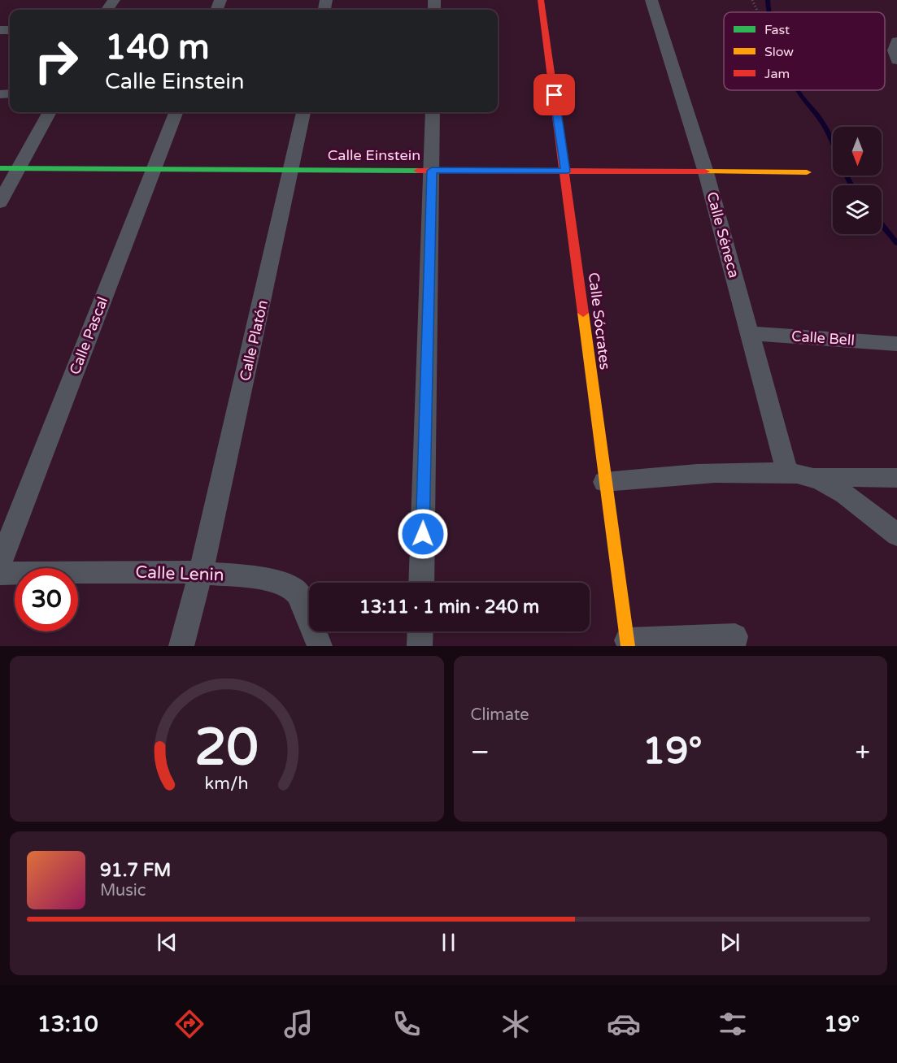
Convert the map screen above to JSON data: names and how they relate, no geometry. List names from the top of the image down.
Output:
{
  "streets": {
    "street": [
      "Calle Einstein",
      "Calle Séneca",
      "Calle Sócrates",
      "Calle Pascal",
      "Calle Bell",
      "Calle Platón",
      "Calle Lenin"
    ]
  },
  "crossings": [
    ["Calle Einstein", "Calle Séneca"],
    ["Calle Einstein", "Calle Sócrates"],
    ["Calle Einstein", "Calle Pascal"],
    ["Calle Einstein", "Calle Platón"],
    ["Calle Séneca", "Calle Bell"],
    ["Calle Platón", "Calle Lenin"]
  ],
  "legend": ["Fast", "Slow", "Jam"],
  "north": "bottom",
  "page": {
    "turn": ["140 m", "Calle Einstein"],
    "limit": "30",
    "trip": "13:11 · 1 min · 240 m",
    "tile": "Climate",
    "heat": ["−", "19°", "+"],
    "song": ["91.7 FM", "Music"],
    "tabs": ["13:10", "19°"],
    "gauge": ["20", "km/h"]
  }
}
